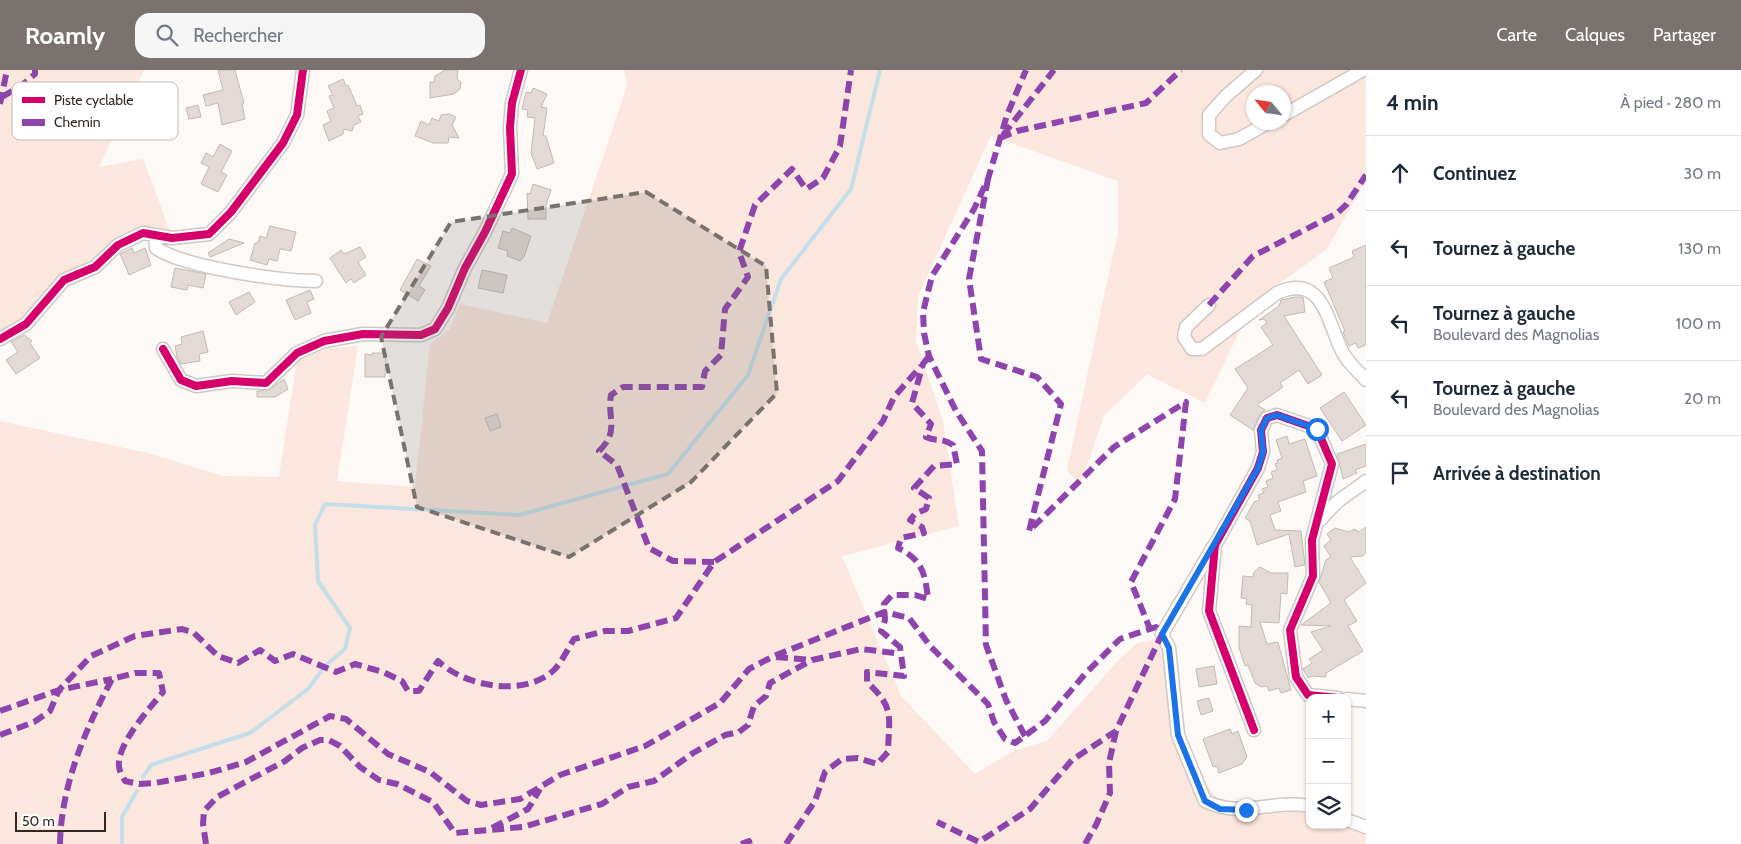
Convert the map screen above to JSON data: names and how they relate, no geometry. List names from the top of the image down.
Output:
{
  "legend": ["Piste cyclable", "Chemin"],
  "scale_bar": "50 m",
  "north": "top left",
  "page": {
    "header": "Roamly",
    "search": "Rechercher",
    "nav": ["Carte", "Calques", "Partager"],
    "heading": ["4 min", "À pied · 280 m"],
    "list": [
      ["Continuez", "30 m"],
      ["Tournez à gauche", "130 m"],
      ["Tournez à gauche", "Boulevard des Magnolias", "100 m"],
      ["Tournez à gauche", "Boulevard des Magnolias", "20 m"],
      "Arrivée à destination"
    ],
    "map_buttons": ["+", "−"],
    "scale": "50 m"
  }
}
